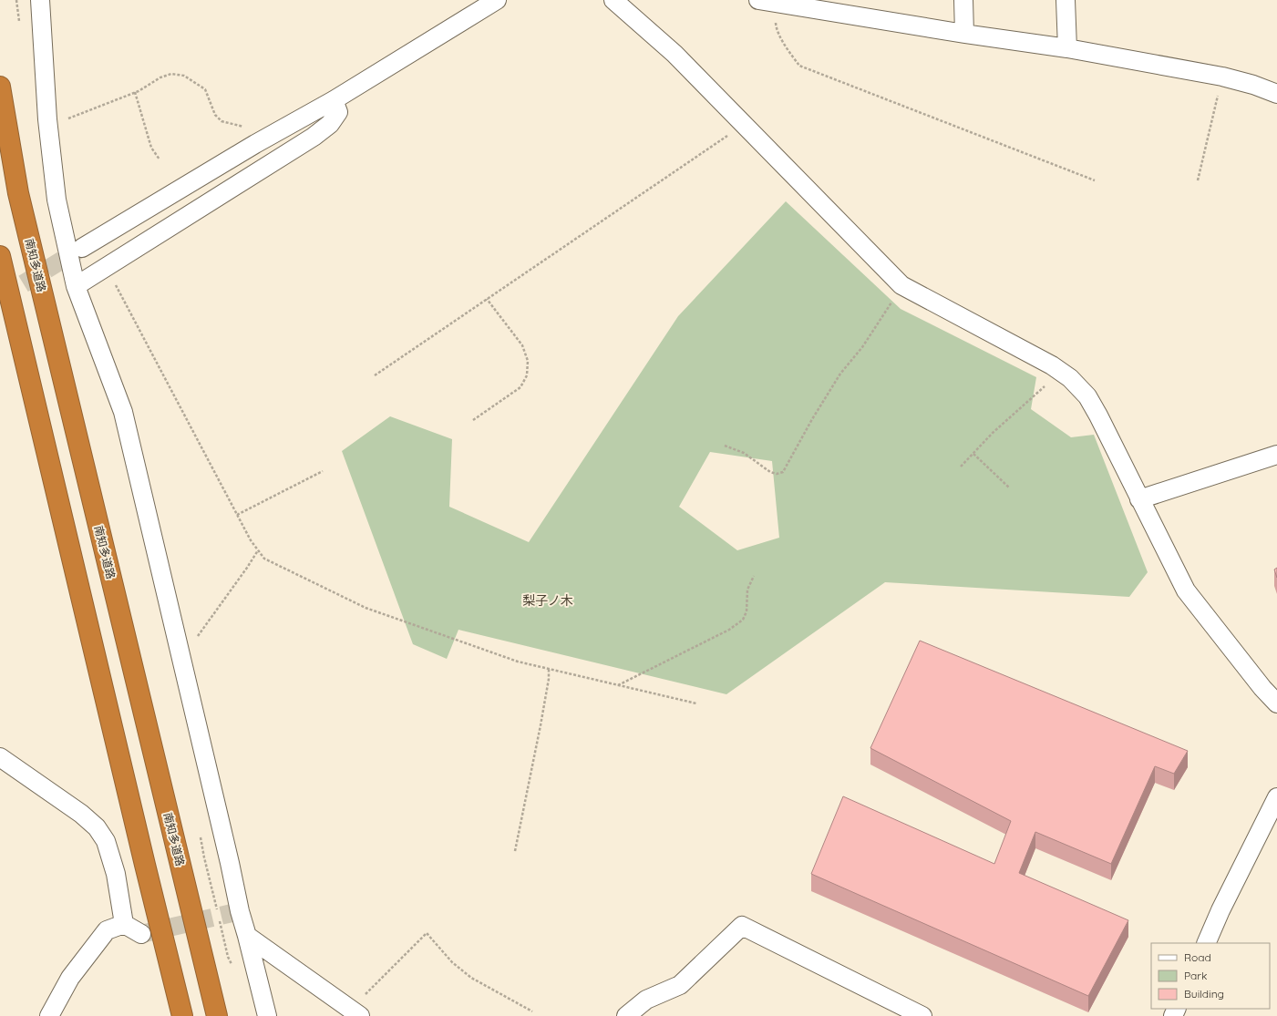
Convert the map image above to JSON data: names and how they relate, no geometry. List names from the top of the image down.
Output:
{
  "streets": {
    "highway": ["南知多道路"]
  },
  "districts": ["梨子ノ木"],
  "legend": ["Road", "Park", "Building"]
}
